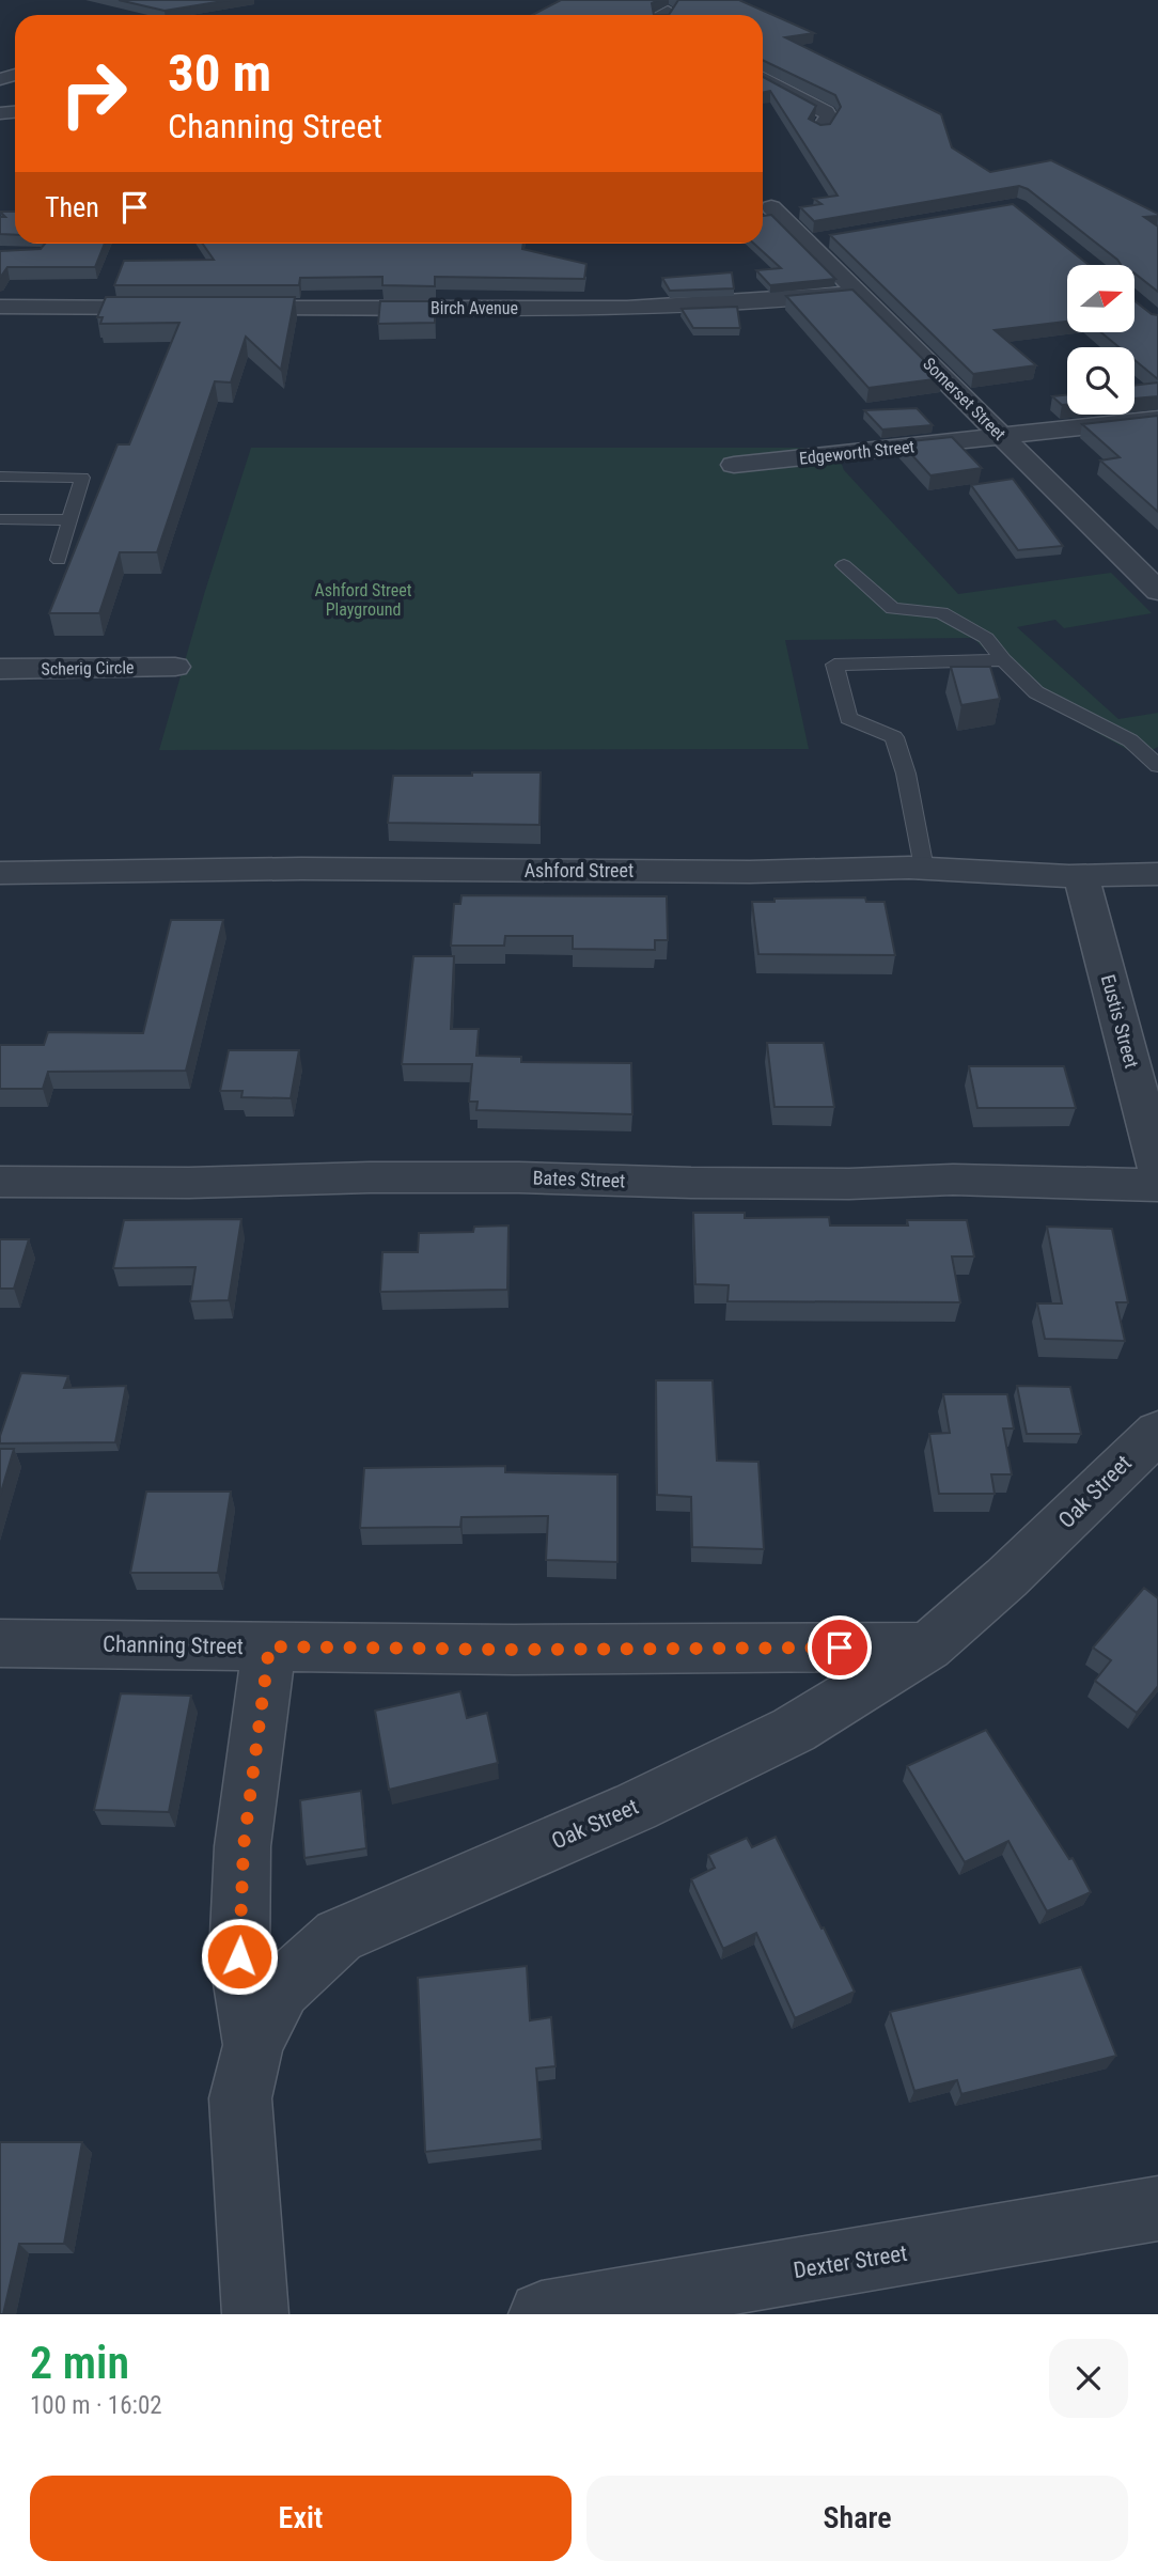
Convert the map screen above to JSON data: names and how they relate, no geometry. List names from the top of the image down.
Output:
{
  "streets": {
    "street": [
      "Birch Avenue",
      "Somerset Street",
      "Edgeworth Street",
      "Scherig Circle",
      "Ashford Street",
      "Eustis Street",
      "Bates Street",
      "Oak Street",
      "Channing Street",
      "Dexter Street"
    ]
  },
  "crossings": [
    ["Birch Avenue", "Somerset Street"],
    ["Somerset Street", "Edgeworth Street"],
    ["Ashford Street", "Eustis Street"],
    ["Oak Street", "Channing Street"]
  ],
  "parks": ["Ashford Street Playground"],
  "north": "right",
  "page": {
    "turn": ["30 m", "Channing Street"],
    "then": "Then",
    "heading": ["2 min", "100 m · 16:02"],
    "buttons": ["Exit", "Share"]
  }
}
